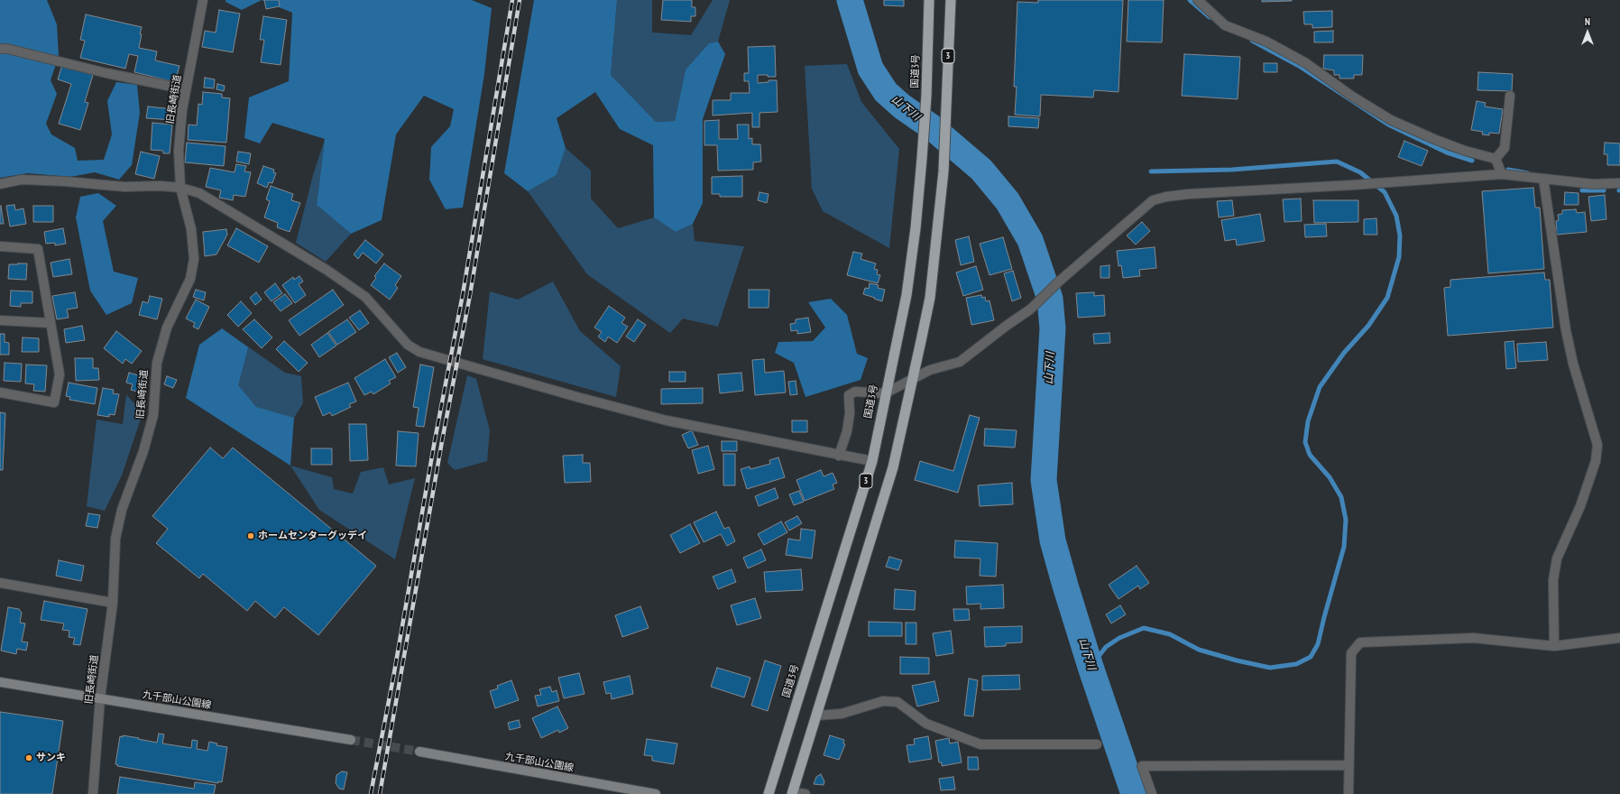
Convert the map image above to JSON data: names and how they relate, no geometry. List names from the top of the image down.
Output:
{
  "streets": {
    "highway": ["3", "国道3号"],
    "main road": ["九千部山公園線"],
    "street": ["旧長崎街道"]
  },
  "crossings": [
    ["旧長崎街道", "九千部山公園線"]
  ],
  "water": ["山下川"],
  "places": ["ホームセンターグッデイ", "サンキ"],
  "north": "top"
}
